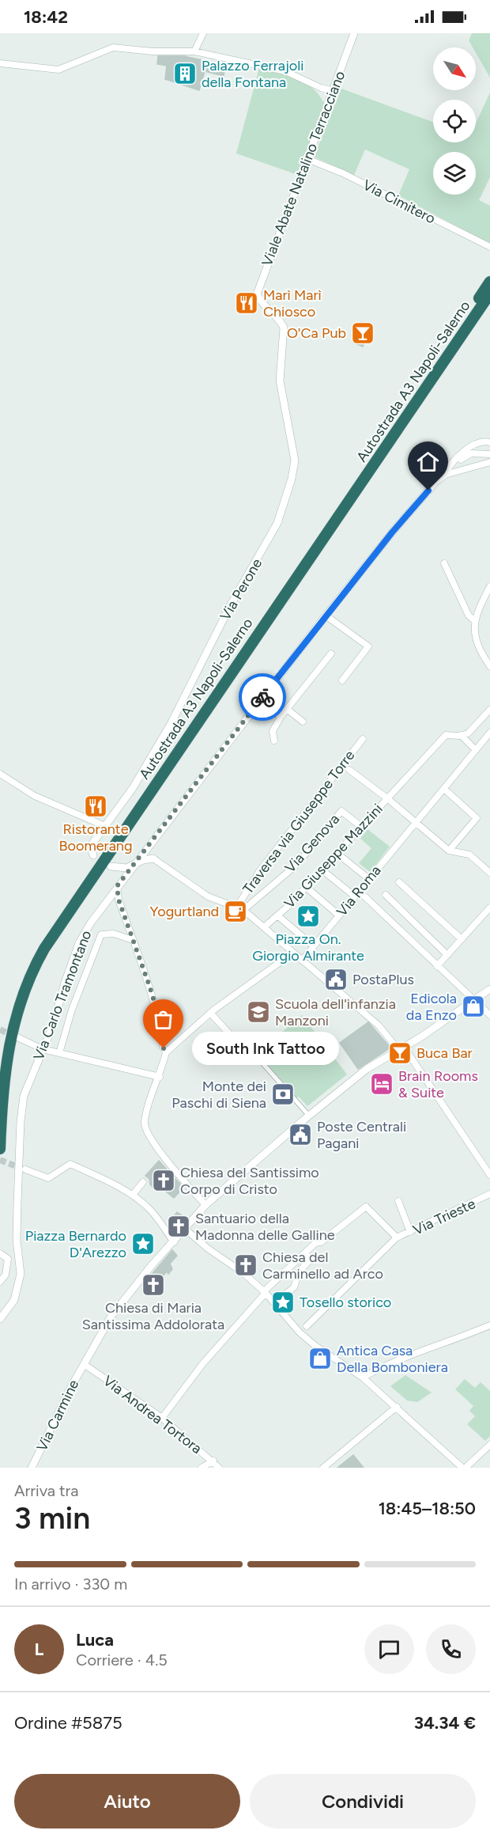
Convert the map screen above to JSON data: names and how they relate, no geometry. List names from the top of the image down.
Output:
{
  "streets": {
    "highway": ["Autostrada A3 Napoli-Salerno"],
    "street": [
      "Viale Abate Natalino Terracciano",
      "Via Cimitero",
      "Via Perone",
      "Traversa via Giuseppe Torre",
      "Via Genova",
      "Via Giuseppe Mazzini",
      "Via Roma",
      "Via Carlo Tramontano",
      "Via Trieste",
      "Via Andrea Tortora",
      "Via Carmine"
    ]
  },
  "crossings": [
    ["Viale Abate Natalino Terracciano", "Via Cimitero"],
    ["Viale Abate Natalino Terracciano", "Via Perone"],
    ["Via Genova", "Via Giuseppe Mazzini"],
    ["Via Andrea Tortora", "Via Carmine"]
  ],
  "places": {
    "building": ["Palazzo Ferrajoli della Fontana"],
    "restaurant": ["Marì Marì Chiosco", "Ristorante Boomerang"],
    "bar": ["O'Ca Pub", "Buca Bar"],
    "cafe": ["Yogurtland"],
    "place": ["Piazza On. Giorgio Almirante", "Piazza Bernardo D'Arezzo", "Tosello storico"],
    "public building": ["PostaPlus", "Poste Centrali Pagani"],
    "shop": ["Edicola da Enzo", "Antica Casa Della Bomboniera"],
    "school or university": ["Scuola dell'infanzia Manzoni"],
    "other": ["South Ink Tattoo"],
    "hotel": ["Brain Rooms & Suite"],
    "bank": ["Monte dei Paschi di Siena"],
    "church": [
      "Chiesa del Santissimo Corpo di Cristo",
      "Santuario della Madonna delle Galline",
      "Chiesa del Carminello ad Arco",
      "Chiesa di Maria Santissima Addolorata"
    ]
  },
  "north": "bottom right",
  "page": {
    "status": "18:42",
    "bubble": "South Ink Tattoo",
    "heading": ["3 min", "Arriva tra", "18:45–18:50"],
    "panel": [
      "Luca",
      "Corriere · 4.5",
      "Ordine #5875",
      "34.34 €"
    ],
    "bar": "In arrivo · 330 m",
    "round": "L",
    "buttons": ["Aiuto", "Condividi"]
  }
}
